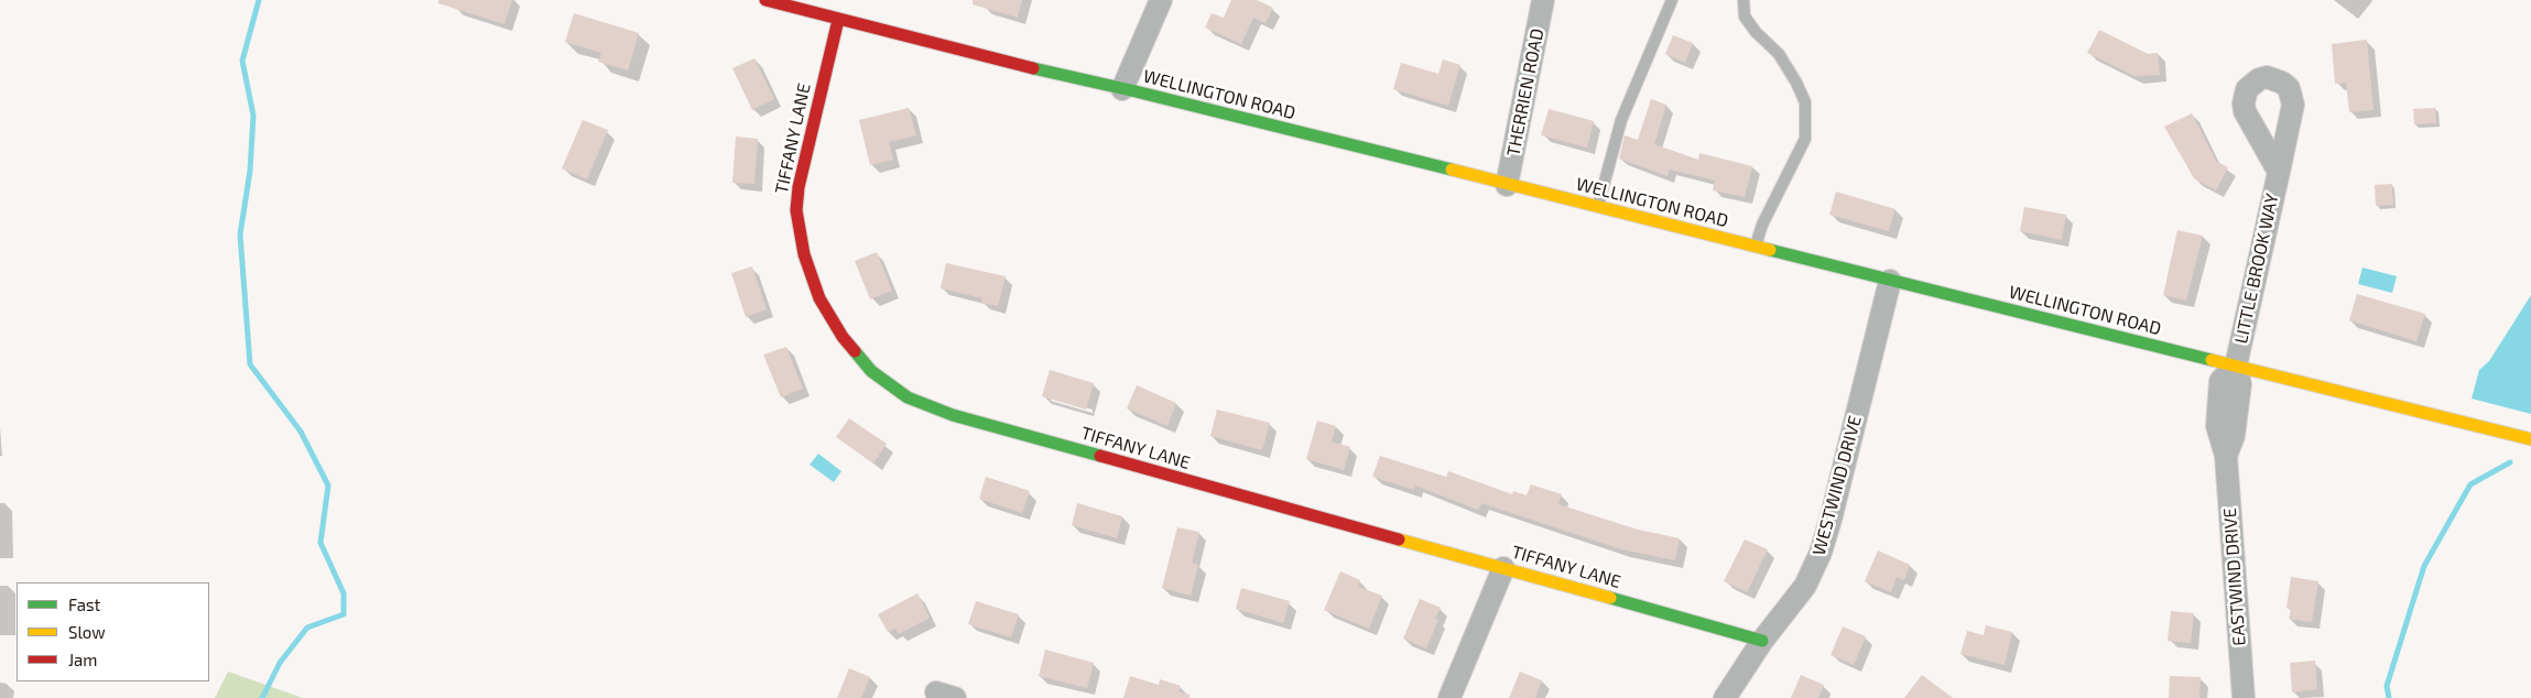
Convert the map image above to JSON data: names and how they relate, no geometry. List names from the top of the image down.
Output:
{
  "streets": {
    "main road": ["WELLINGTON ROAD", "TIFFANY LANE"],
    "street": [
      "THERRIEN ROAD",
      "LITTLE BROOK WAY",
      "WESTWIND DRIVE",
      "EASTWIND DRIVE"
    ]
  },
  "crossings": [
    ["THERRIEN ROAD", "WELLINGTON ROAD"],
    ["WELLINGTON ROAD", "TIFFANY LANE"],
    ["WELLINGTON ROAD", "LITTLE BROOK WAY"],
    ["WELLINGTON ROAD", "WESTWIND DRIVE"],
    ["WELLINGTON ROAD", "EASTWIND DRIVE"],
    ["TIFFANY LANE", "WESTWIND DRIVE"],
    ["LITTLE BROOK WAY", "EASTWIND DRIVE"]
  ],
  "legend": ["Fast", "Slow", "Jam"]
}
